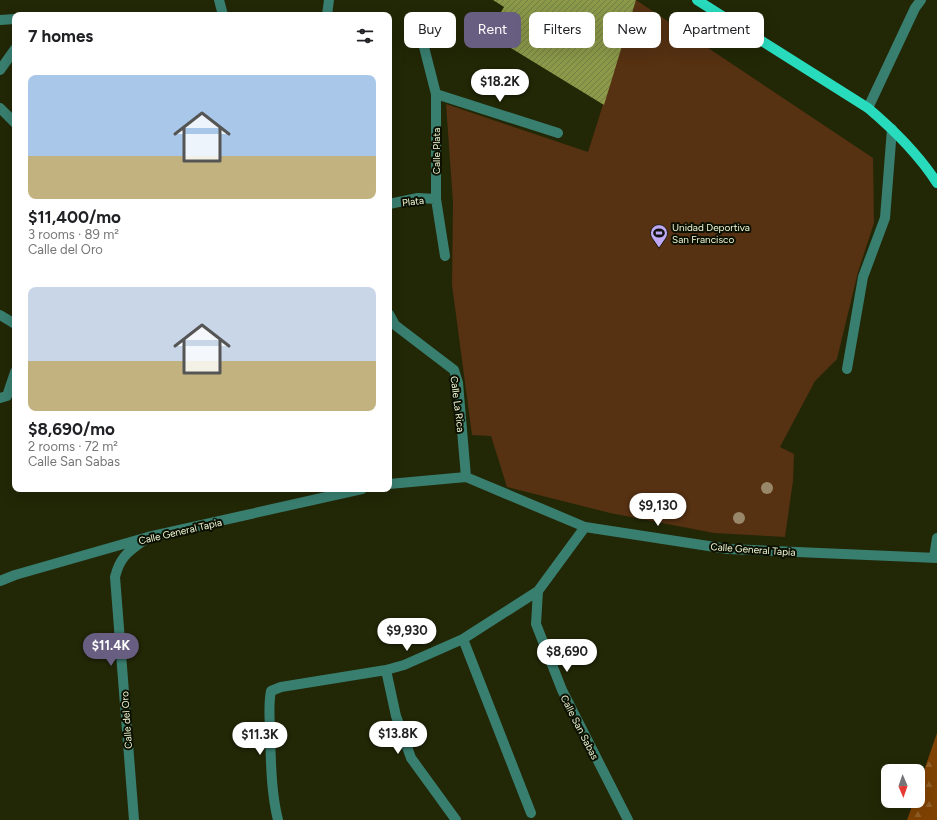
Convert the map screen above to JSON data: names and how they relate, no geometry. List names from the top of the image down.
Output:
{
  "streets": {
    "street": [
      "Calle Plata",
      "Plata",
      "Calle La Rica",
      "Calle General Tapia",
      "Calle del Oro",
      "Calle San Sabas"
    ]
  },
  "crossings": [
    ["Calle Plata", "Plata"],
    ["Calle La Rica", "Calle General Tapia"],
    ["Calle General Tapia", "Calle del Oro"]
  ],
  "places": {
    "sports": ["Unidad Deportiva San Francisco"]
  },
  "north": "bottom",
  "page": {
    "chip": [
      "Buy",
      "Rent",
      "Filters",
      "New",
      "Apartment"
    ],
    "heading": "7 homes",
    "list": [
      {
        "name": "$11,400/mo",
        "note": "3 rooms · 89 m² · Calle del Oro"
      },
      {
        "name": "$8,690/mo",
        "note": "2 rooms · 72 m² · Calle San Sabas"
      }
    ],
    "price": [
      "$18.2K",
      "$9,130",
      "$9,930",
      "$11.4K",
      "$8,690",
      "$13.8K",
      "$11.3K"
    ]
  }
}
